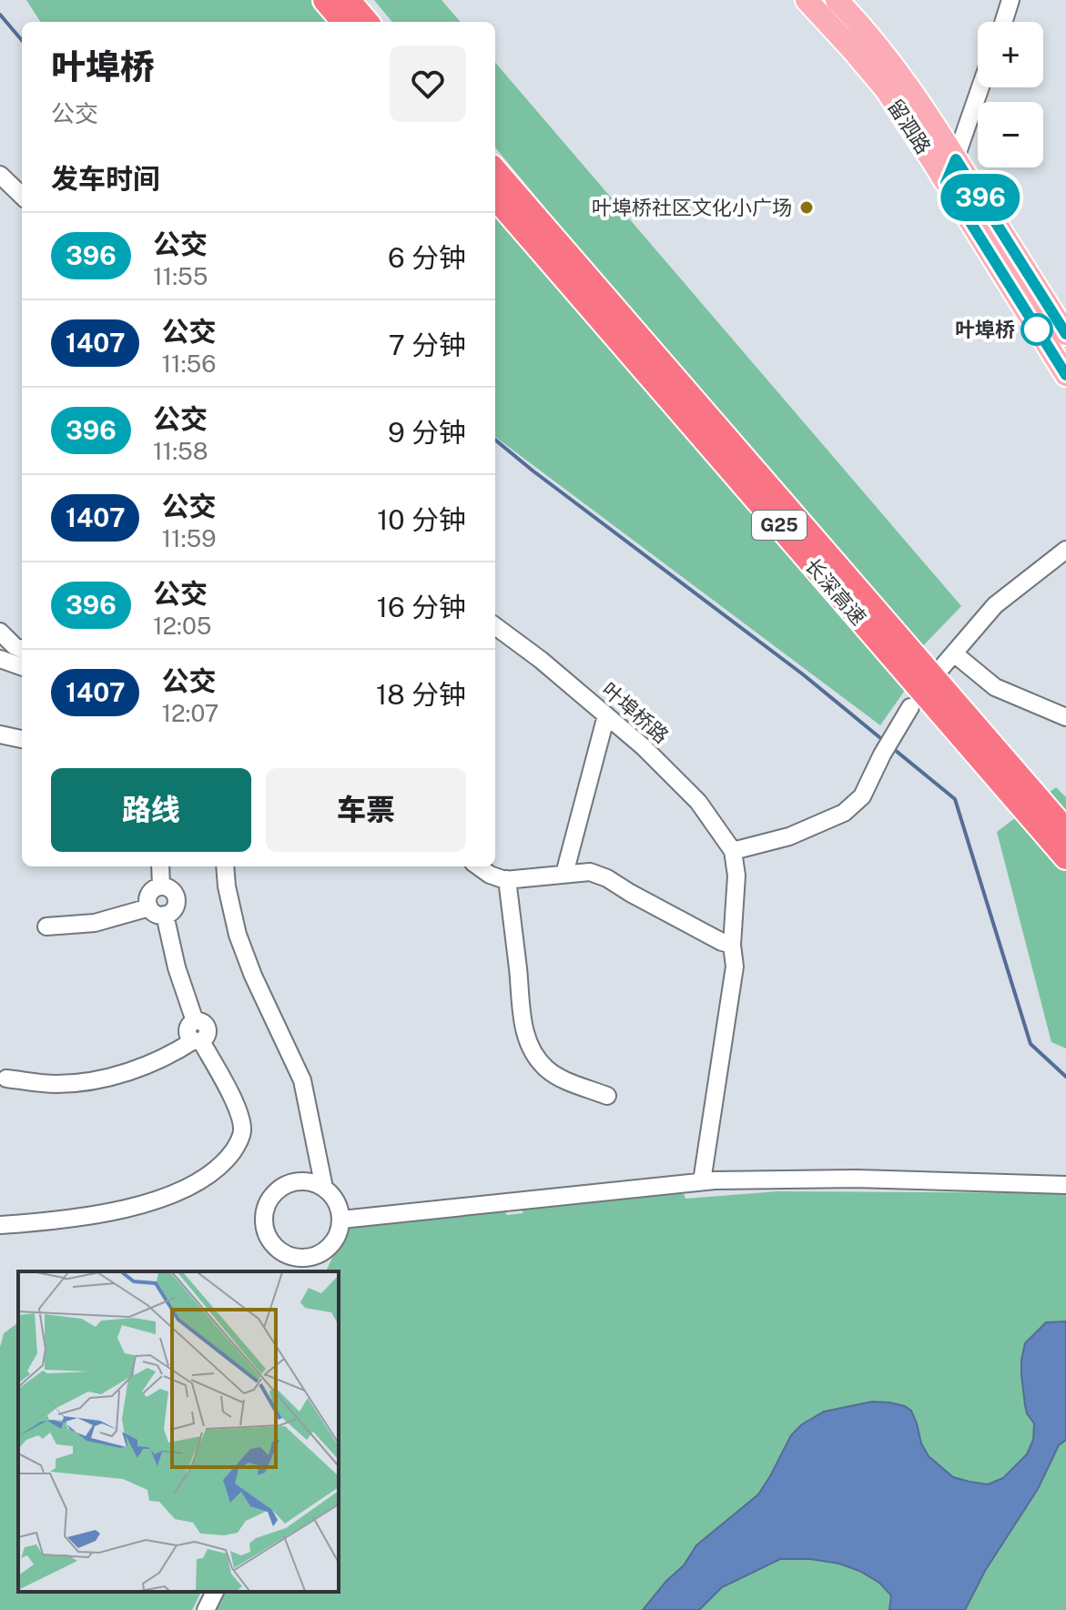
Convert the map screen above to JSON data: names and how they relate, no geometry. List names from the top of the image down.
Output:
{
  "streets": {
    "highway": ["G25", "长深高速"],
    "main road": ["留泗路"],
    "street": ["叶埠桥路"]
  },
  "places": ["叶埠桥社区文化小广场", "叶埠桥"],
  "lines": ["bus line 396"],
  "page": {
    "on_map": "396",
    "map_buttons": ["+", "−"],
    "heading": [
      ["叶埠桥", "公交"],
      "发车时间"
    ],
    "list": [
      {
        "mark": "396",
        "name": "公交",
        "note": "11:55",
        "value": "6 分钟"
      },
      {
        "mark": "1407",
        "name": "公交",
        "note": "11:56",
        "value": "7 分钟"
      },
      {
        "mark": "396",
        "name": "公交",
        "note": "11:58",
        "value": "9 分钟"
      },
      {
        "mark": "1407",
        "name": "公交",
        "note": "11:59",
        "value": "10 分钟"
      },
      {
        "mark": "396",
        "name": "公交",
        "note": "12:05",
        "value": "16 分钟"
      },
      {
        "mark": "1407",
        "name": "公交",
        "note": "12:07",
        "value": "18 分钟"
      }
    ],
    "buttons": ["路线", "车票"]
  }
}
